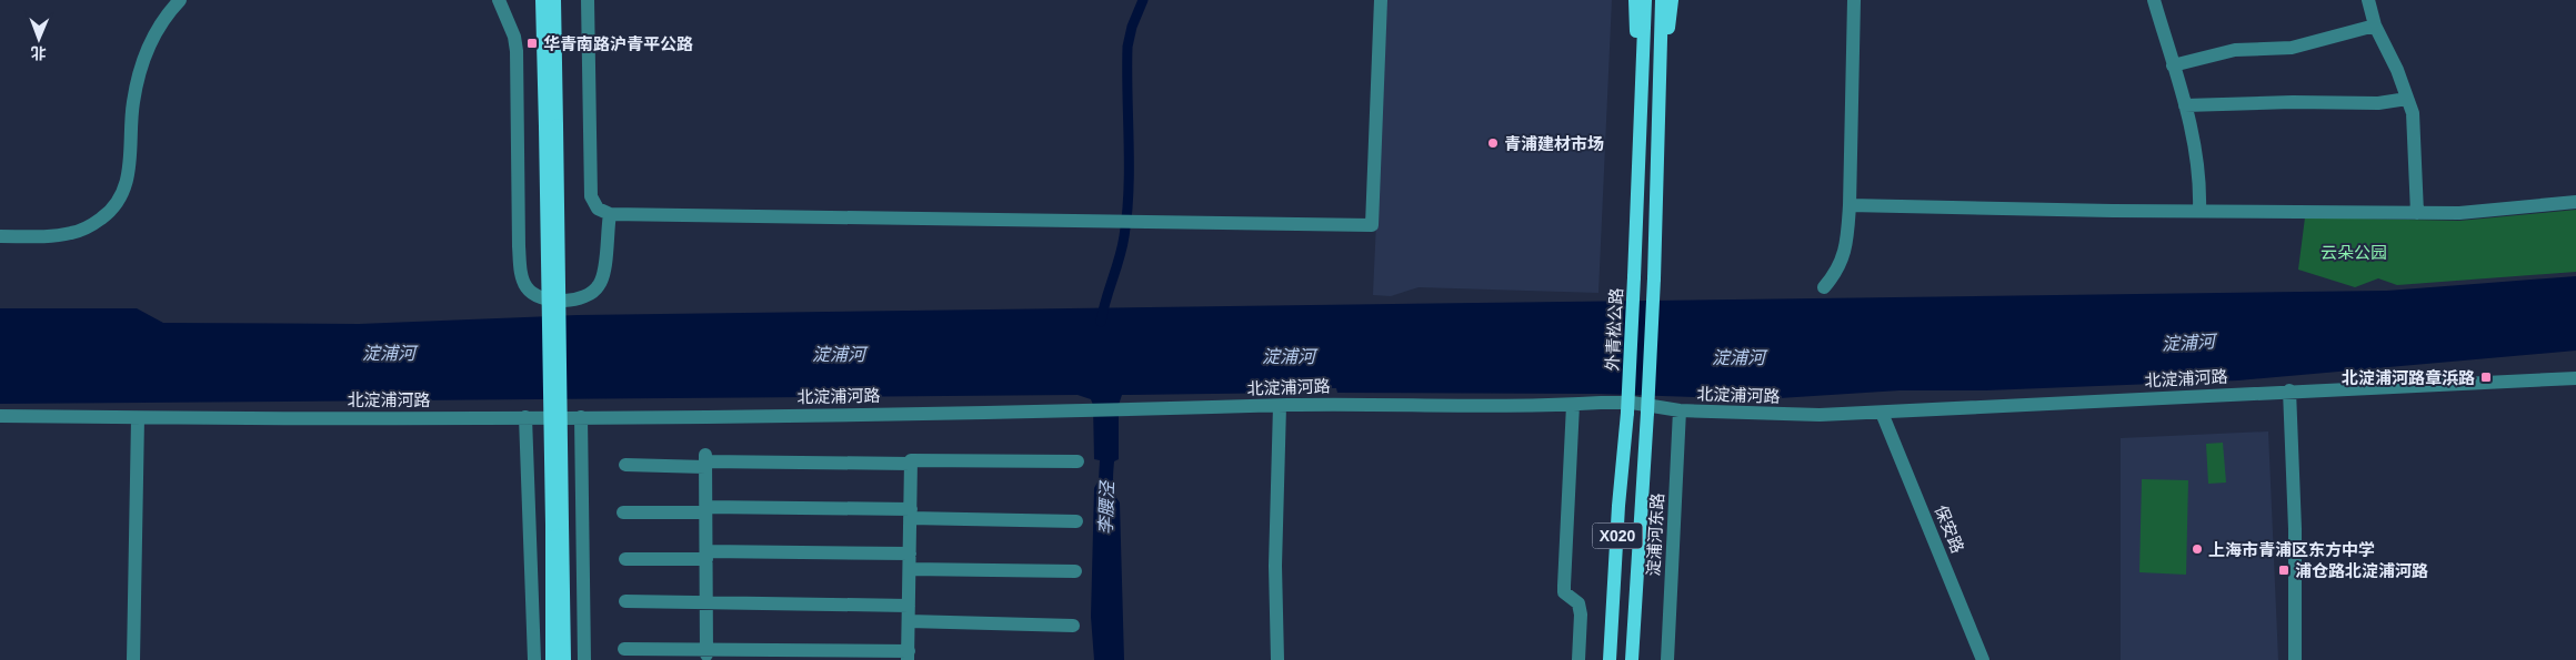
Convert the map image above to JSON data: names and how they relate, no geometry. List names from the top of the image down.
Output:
{
  "streets": {
    "main road": ["外青松公路", "X020"],
    "street": ["北淀浦河路", "保安路", "淀浦河东路"]
  },
  "crossings": [
    ["北淀浦河路", "保安路"],
    ["北淀浦河路", "淀浦河东路"]
  ],
  "water": ["淀浦河", "李腰泾"],
  "parks": ["云朵公园"],
  "places": {
    "transit": ["华青南路沪青平公路", "北淀浦河路章浜路", "浦仓路北淀浦河路"],
    "other": ["青浦建材市场", "上海市青浦区东方中学"]
  },
  "north": "bottom"
}
